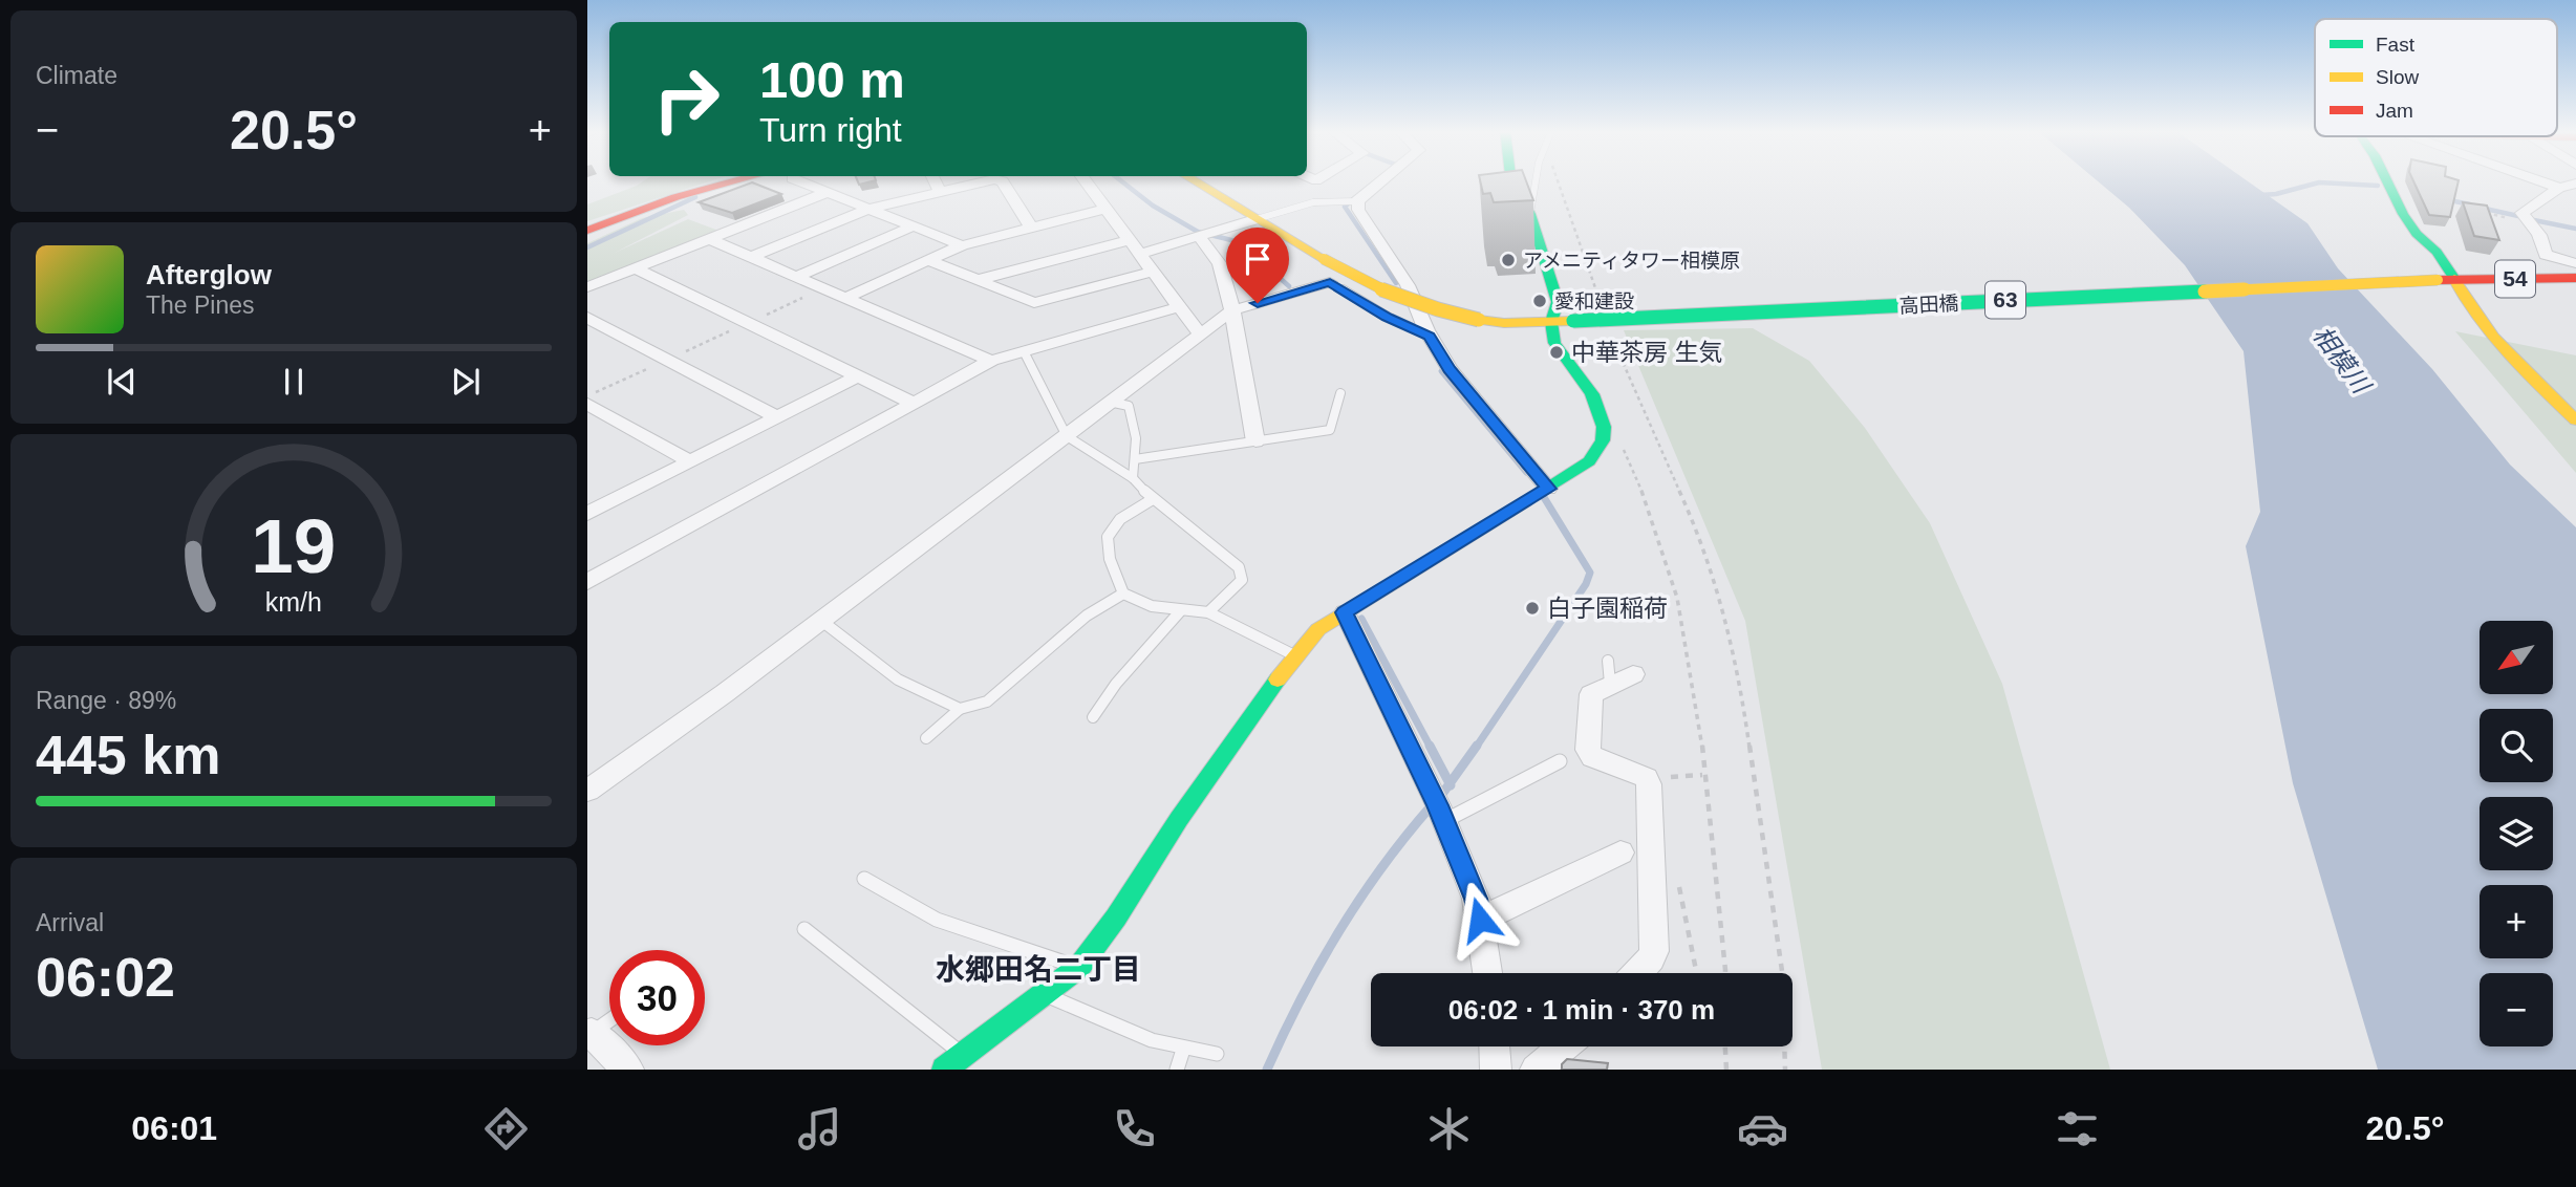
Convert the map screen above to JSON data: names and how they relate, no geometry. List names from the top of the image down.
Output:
{
  "streets": {
    "main road": ["54", "63", "高田橋"]
  },
  "crossings": [
    ["54", "高田橋"],
    ["63", "高田橋"]
  ],
  "districts": ["水郷田名二丁目"],
  "water": ["相模川"],
  "places": [
    "アメニティタワー相模原",
    "愛和建設",
    "中華茶房 生気",
    "白子園稲荷"
  ],
  "legend": ["Fast", "Slow", "Jam"],
  "north": "bottom left",
  "page": {
    "tile": [
      "Climate",
      ["Range · 89%", "445 km"],
      ["Arrival", "06:02"]
    ],
    "turn": ["100 m", "Turn right"],
    "heat": ["−", "20.5°", "+"],
    "song": ["Afterglow", "The Pines"],
    "map_buttons": ["+", "−"],
    "limit": "30",
    "trip": "06:02 · 1 min · 370 m",
    "tabs": ["06:01", "20.5°"],
    "gauge": ["19", "km/h"]
  }
}
